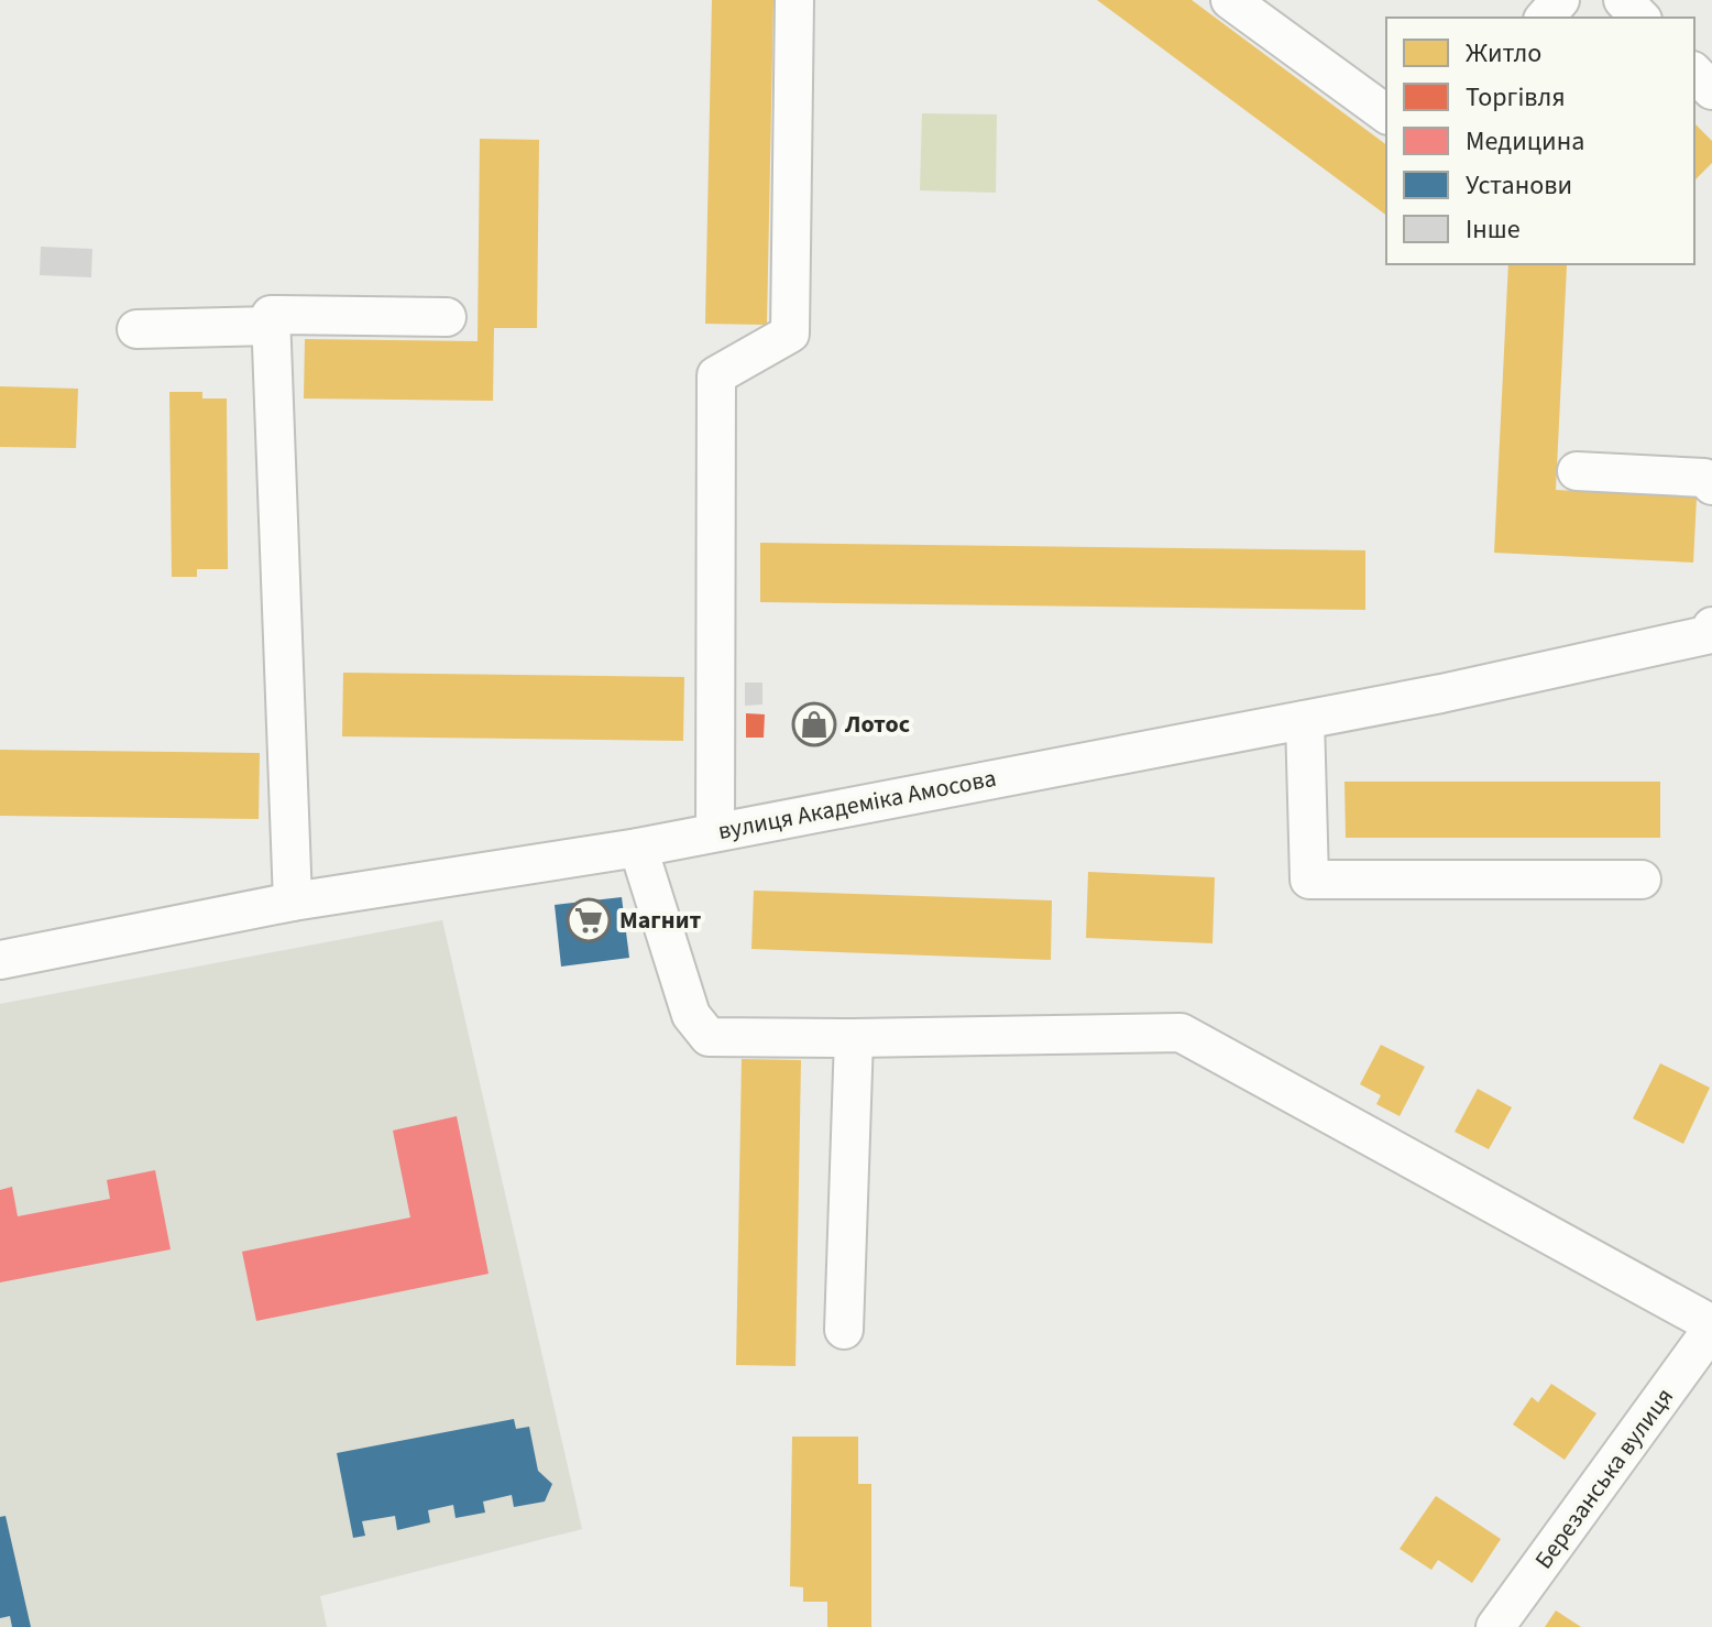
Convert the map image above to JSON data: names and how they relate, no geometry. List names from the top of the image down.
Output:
{
  "streets": {
    "street": ["вулиця Академіка Амосова", "Березанська вулиця"]
  },
  "places": {
    "shop": ["Лотос"],
    "supermarket": ["Магнит"]
  },
  "legend": [
    "Житло",
    "Торгівля",
    "Медицина",
    "Установи",
    "Інше"
  ]
}
